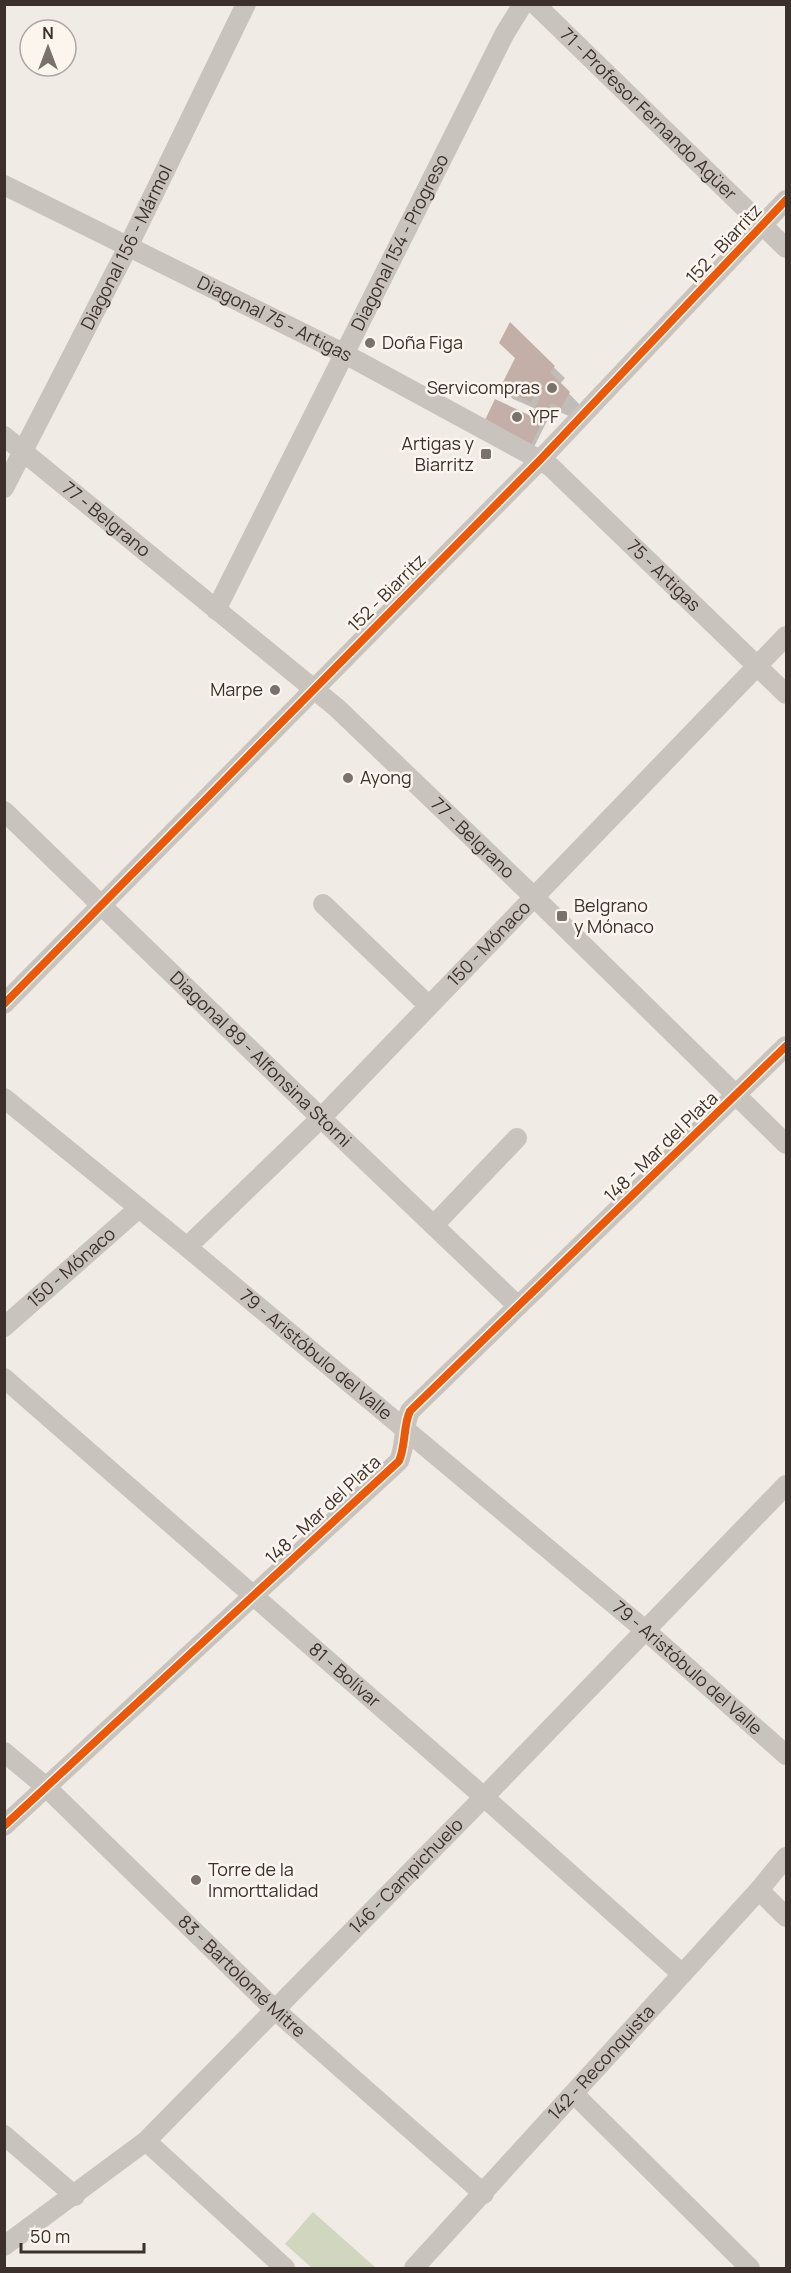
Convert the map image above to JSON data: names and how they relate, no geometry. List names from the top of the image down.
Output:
{
  "streets": {
    "street": [
      "71 - Profesor Fernando Agüer",
      "Diagonal 154 - Progreso",
      "152 - Biarritz",
      "Diagonal 156 - Mármol",
      "Diagonal 75 - Artigas",
      "77 - Belgrano",
      "75 - Artigas",
      "150 - Mónaco",
      "Diagonal 89 - Alfonsina Storni",
      "148 - Mar del Plata",
      "79 - Aristóbulo del Valle",
      "81 - Bolívar",
      "146 - Campichuelo",
      "83 - Bartolomé Mitre",
      "142 - Reconquista"
    ]
  },
  "crossings": [
    ["71 - Profesor Fernando Agüer", "152 - Biarritz"],
    ["Diagonal 154 - Progreso", "Diagonal 75 - Artigas"],
    ["Diagonal 154 - Progreso", "77 - Belgrano"],
    ["152 - Biarritz", "Diagonal 75 - Artigas"],
    ["152 - Biarritz", "77 - Belgrano"],
    ["152 - Biarritz", "75 - Artigas"],
    ["152 - Biarritz", "Diagonal 89 - Alfonsina Storni"],
    ["Diagonal 156 - Mármol", "Diagonal 75 - Artigas"],
    ["Diagonal 156 - Mármol", "77 - Belgrano"],
    ["Diagonal 75 - Artigas", "75 - Artigas"],
    ["77 - Belgrano", "150 - Mónaco"],
    ["77 - Belgrano", "148 - Mar del Plata"],
    ["75 - Artigas", "150 - Mónaco"],
    ["150 - Mónaco", "Diagonal 89 - Alfonsina Storni"],
    ["150 - Mónaco", "79 - Aristóbulo del Valle"],
    ["Diagonal 89 - Alfonsina Storni", "148 - Mar del Plata"],
    ["148 - Mar del Plata", "79 - Aristóbulo del Valle"],
    ["148 - Mar del Plata", "81 - Bolívar"],
    ["148 - Mar del Plata", "83 - Bartolomé Mitre"],
    ["79 - Aristóbulo del Valle", "146 - Campichuelo"],
    ["81 - Bolívar", "146 - Campichuelo"],
    ["81 - Bolívar", "142 - Reconquista"],
    ["146 - Campichuelo", "83 - Bartolomé Mitre"],
    ["83 - Bartolomé Mitre", "142 - Reconquista"]
  ],
  "places": {
    "other": [
      "Doña Figa",
      "Servicompras",
      "YPF",
      "Marpe",
      "Ayong",
      "Torre de la Inmorttalidad"
    ],
    "transit": ["Artigas y Biarritz", "Belgrano y Mónaco"]
  },
  "scale_bar": "50 m",
  "north": "top"
}
